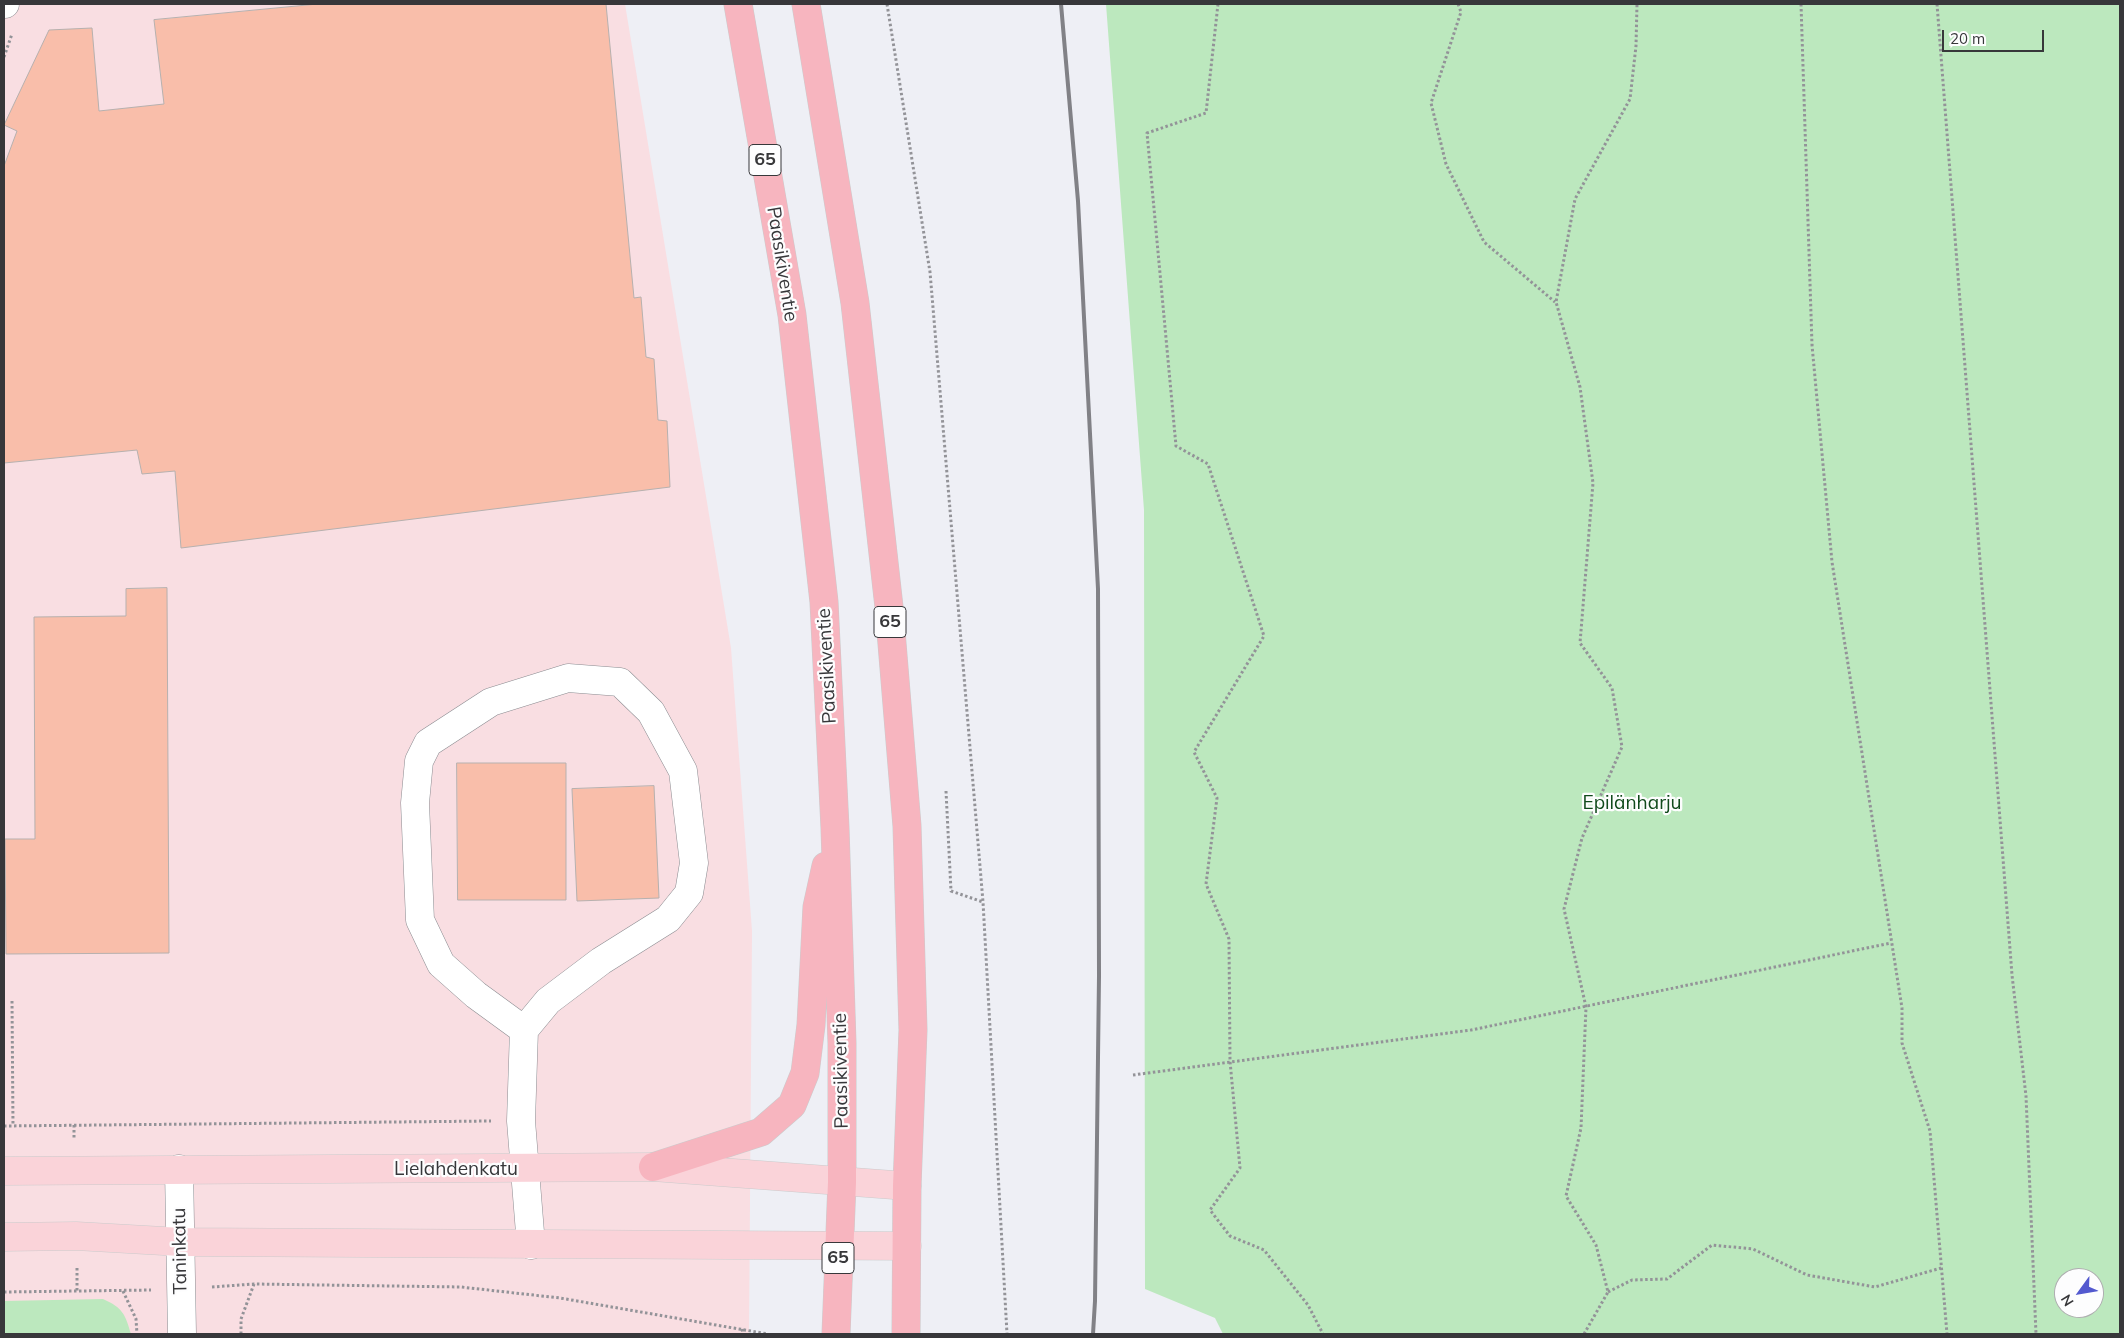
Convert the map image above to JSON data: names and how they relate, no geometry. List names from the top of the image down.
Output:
{
  "streets": {
    "highway": ["65", "Paasikiventie"],
    "main road": ["Lielahdenkatu"],
    "street": ["Taninkatu"]
  },
  "crossings": [
    ["65", "Lielahdenkatu"],
    ["Paasikiventie", "Lielahdenkatu"],
    ["Lielahdenkatu", "Taninkatu"]
  ],
  "parks": ["Epilänharju"],
  "scale_bar": "20 m",
  "north": "bottom left"
}
